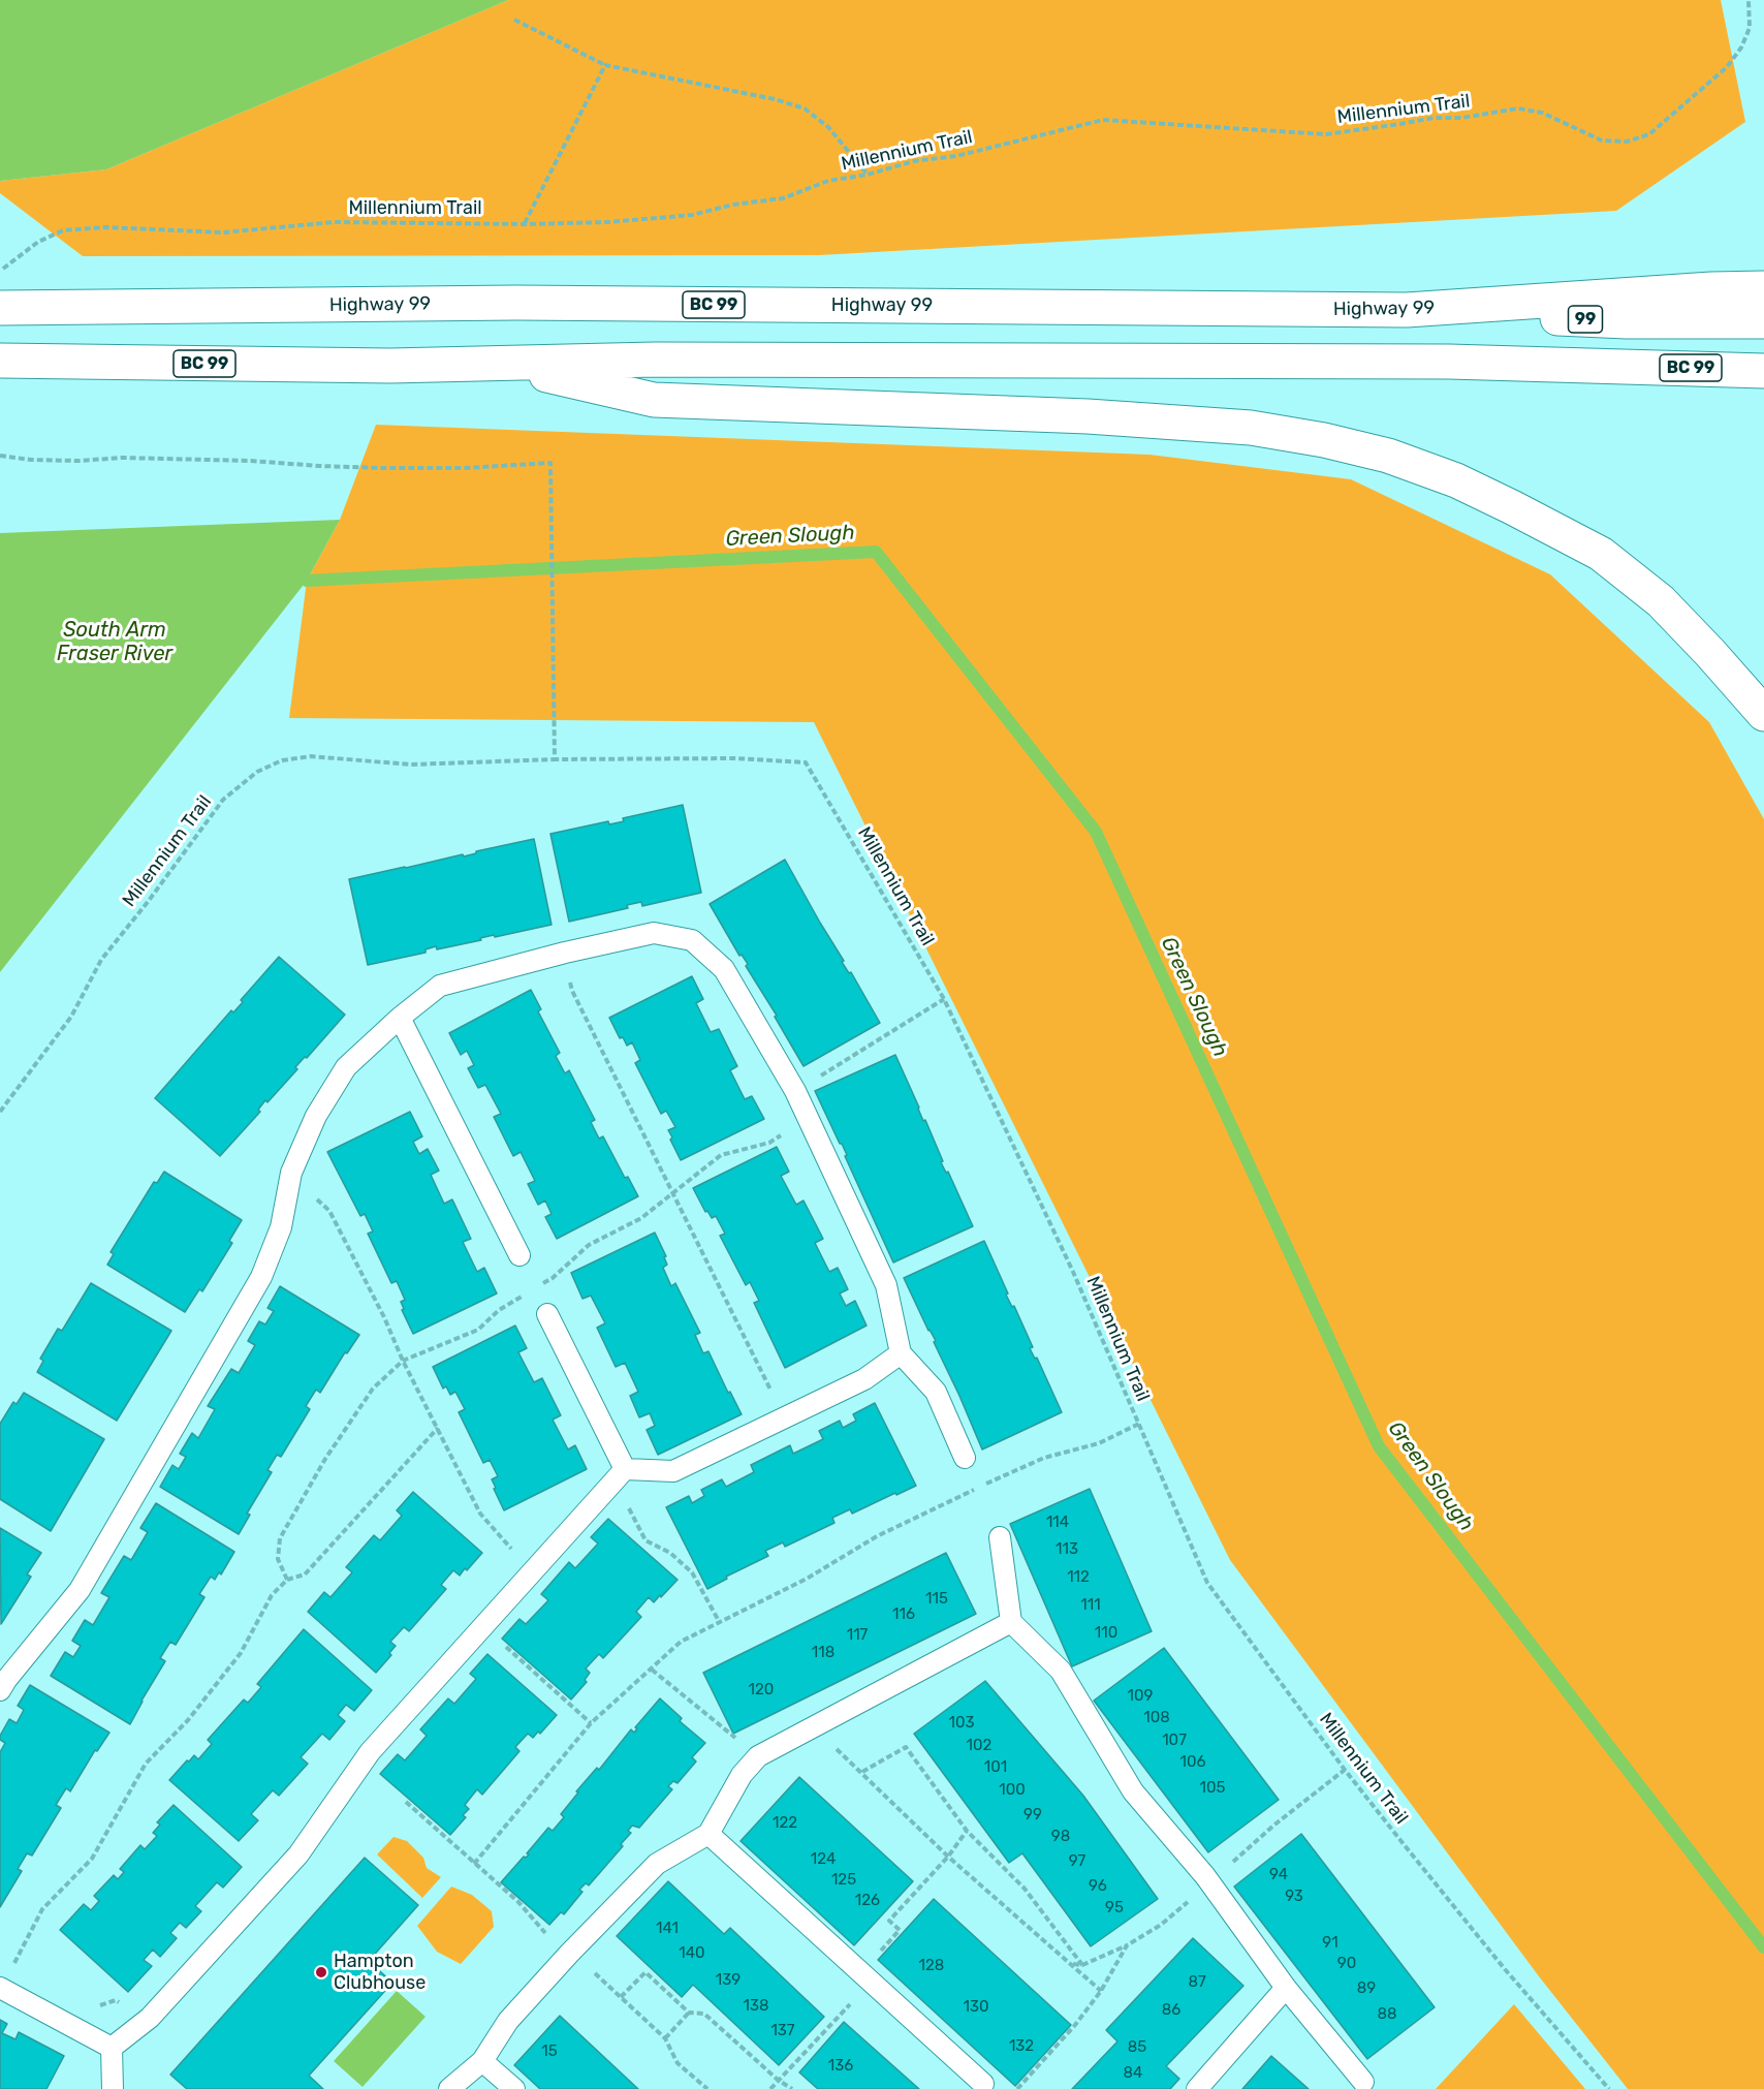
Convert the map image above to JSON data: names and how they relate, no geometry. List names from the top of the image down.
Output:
{
  "streets": {
    "highway": ["Highway 99", "BC 99", "99"],
    "path": ["Millennium Trail"]
  },
  "crossings": [
    ["Highway 99", "99"]
  ],
  "water": ["Green Slough", "South Arm Fraser River"],
  "places": ["Hampton Clubhouse"],
  "house_numbers": [
    "114",
    "113",
    "112",
    "115",
    "111",
    "116",
    "110",
    "117",
    "118",
    "120",
    "109",
    "108",
    "103",
    "107",
    "102",
    "106",
    "101",
    "105",
    "100",
    "99",
    "122",
    "98",
    "124",
    "97",
    "94",
    "125",
    "96",
    "93",
    "126",
    "95",
    "141",
    "91",
    "140",
    "90",
    "128",
    "139",
    "87",
    "89",
    "138",
    "130",
    "86",
    "88",
    "137",
    "132",
    "85",
    "15",
    "136",
    "84"
  ]
}
